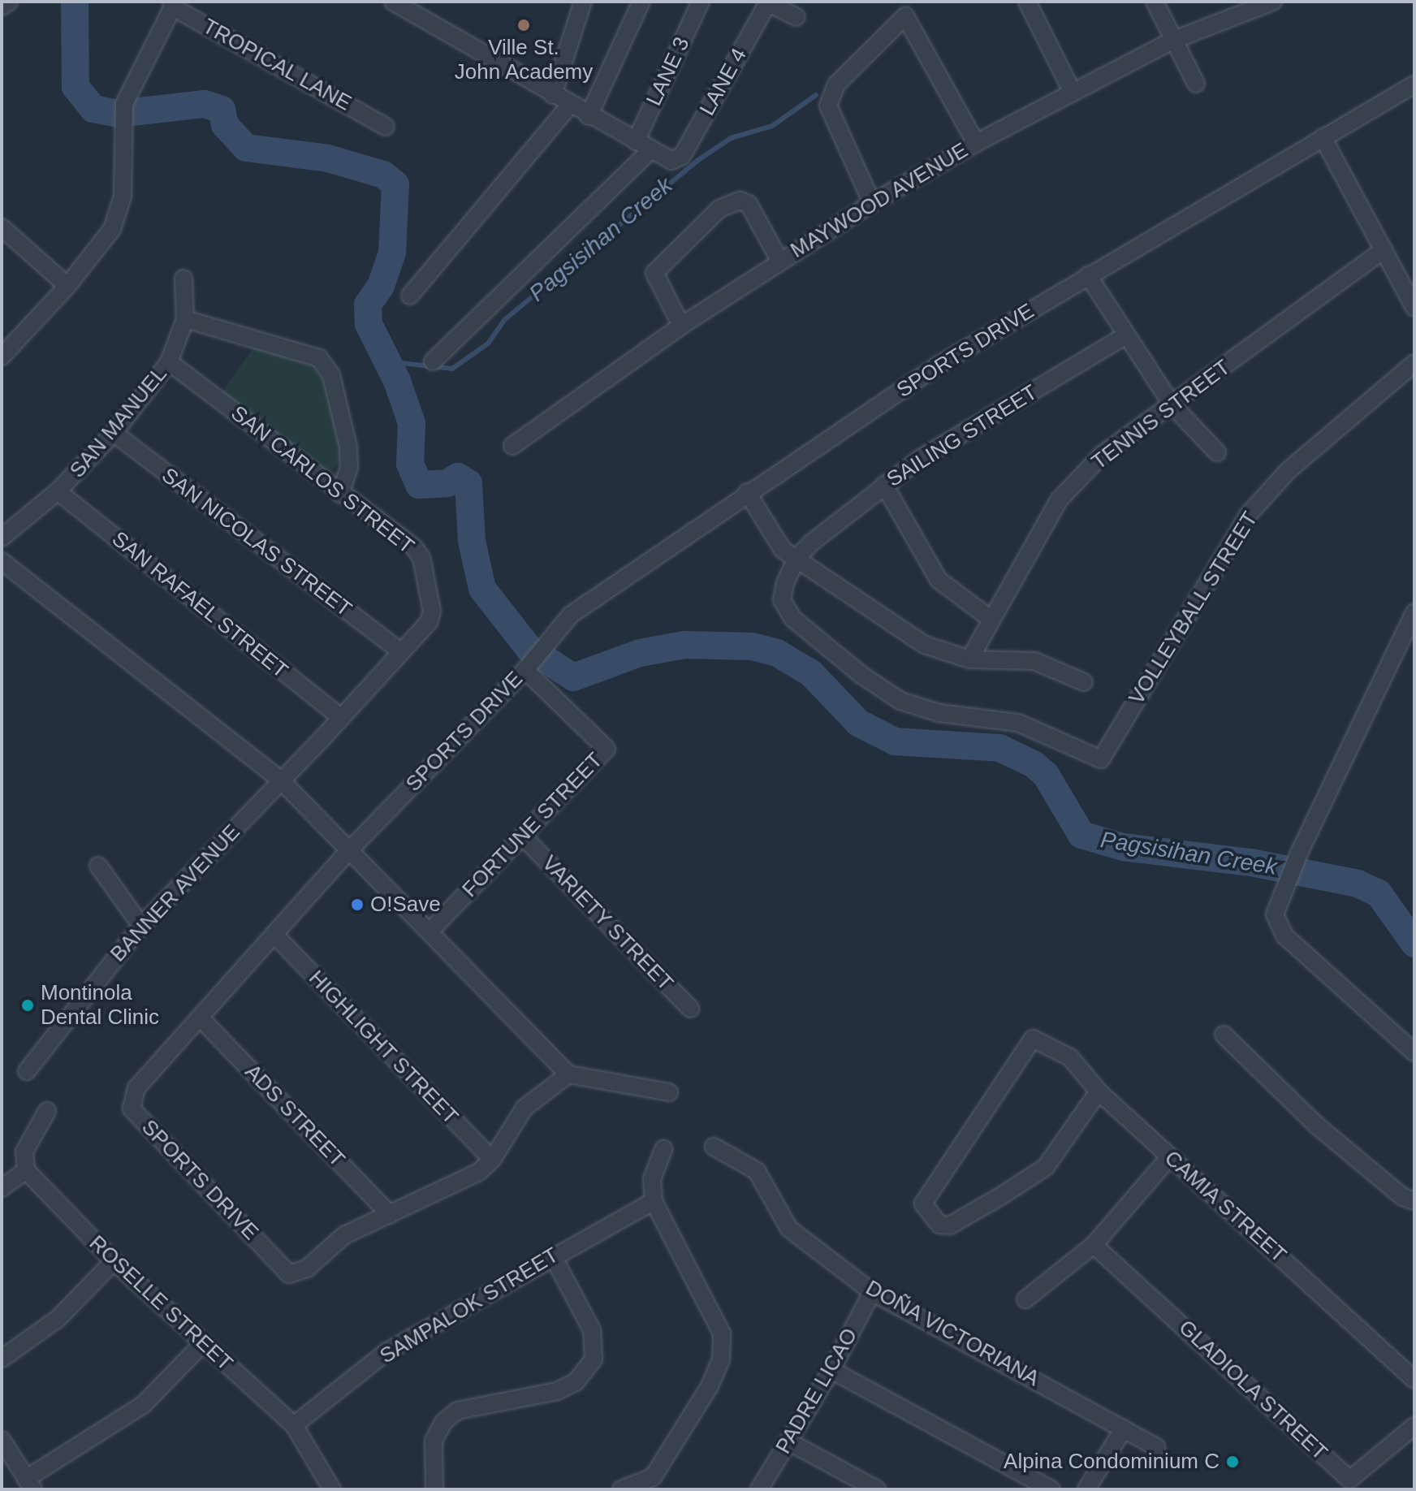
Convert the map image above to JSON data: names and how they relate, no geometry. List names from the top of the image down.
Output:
{
  "streets": {
    "street": [
      "TROPICAL LANE",
      "LANE 3",
      "LANE 4",
      "MAYWOOD AVENUE",
      "SPORTS DRIVE",
      "TENNIS STREET",
      "SAN MANUEL",
      "SAILING STREET",
      "SAN CARLOS STREET",
      "SAN NICOLAS STREET",
      "SAN RAFAEL STREET",
      "VOLLEYBALL STREET",
      "FORTUNE STREET",
      "BANNER AVENUE",
      "VARIETY STREET",
      "HIGHLIGHT STREET",
      "ADS STREET",
      "CAMIA STREET",
      "ROSELLE STREET",
      "SAMPALOK STREET",
      "DOÑA VICTORIANA",
      "GLADIOLA STREET",
      "PADRE LICAO"
    ]
  },
  "crossings": [
    ["SPORTS DRIVE", "FORTUNE STREET"],
    ["SPORTS DRIVE", "HIGHLIGHT STREET"],
    ["SPORTS DRIVE", "ADS STREET"],
    ["SAN MANUEL", "SAN CARLOS STREET"],
    ["SAN MANUEL", "SAN NICOLAS STREET"],
    ["SAN MANUEL", "SAN RAFAEL STREET"],
    ["SAILING STREET", "VOLLEYBALL STREET"],
    ["SAN CARLOS STREET", "SAN NICOLAS STREET"],
    ["SAN CARLOS STREET", "BANNER AVENUE"],
    ["SAN NICOLAS STREET", "BANNER AVENUE"],
    ["SAN RAFAEL STREET", "BANNER AVENUE"],
    ["FORTUNE STREET", "VARIETY STREET"],
    ["ROSELLE STREET", "SAMPALOK STREET"],
    ["DOÑA VICTORIANA", "PADRE LICAO"]
  ],
  "water": ["Pagsisihan Creek"],
  "places": [
    "Ville St. John Academy",
    "O!Save",
    "Montinola Dental Clinic",
    "Alpina Condominium C"
  ]
}
